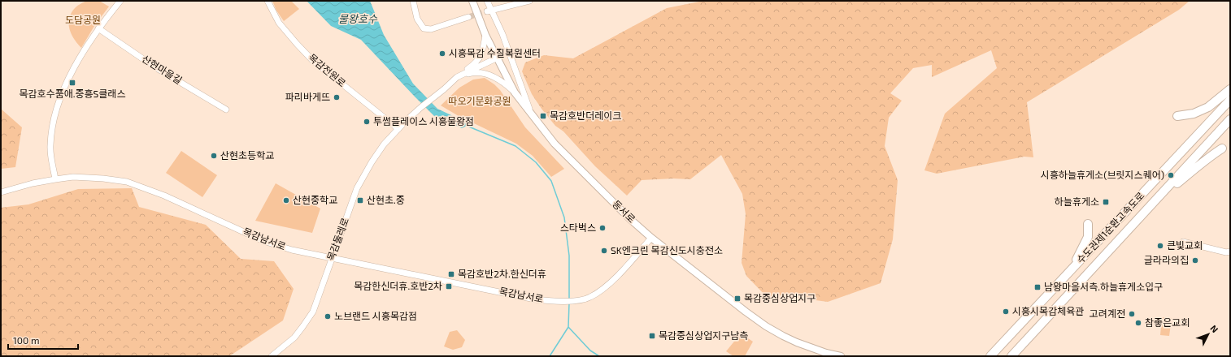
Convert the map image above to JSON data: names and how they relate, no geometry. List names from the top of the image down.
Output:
{
  "streets": {
    "highway": ["수도권제1순환고속도로"],
    "main road": ["동서로"],
    "street": [
      "산현마을길",
      "목감전원로",
      "목감남서로",
      "목감둘레로"
    ]
  },
  "crossings": [
    ["목감전원로", "목감둘레로"],
    ["동서로", "목감남서로"],
    ["목감남서로", "목감둘레로"]
  ],
  "water": ["물왕호수"],
  "parks": ["도담공원", "따오기문화공원"],
  "places": {
    "other": [
      "시흥목감 수질복원센터",
      "파리바게뜨",
      "투썸플레이스 시흥물왕점",
      "산현초등학교",
      "시흥하늘휴게소(브릿지스퀘어)",
      "산현중학교",
      "스타벅스",
      "큰빛교회",
      "SK엔크린 목감신도시충전소",
      "글라라의집",
      "시흥시목감체육관",
      "고려계전",
      "노브랜드 시흥목감점",
      "참좋은교회"
    ],
    "transit": [
      "목감호수품애.중흥S클래스",
      "목감호반더레이크",
      "산현초.중",
      "하늘휴게소",
      "목감호반2차.한신더휴",
      "목감한신더휴.호반2차",
      "남왕마을서측.하늘휴게소입구",
      "목감중심상업지구",
      "목감중심상업지구남측"
    ]
  },
  "scale_bar": "100 m",
  "north": "top right"
}
